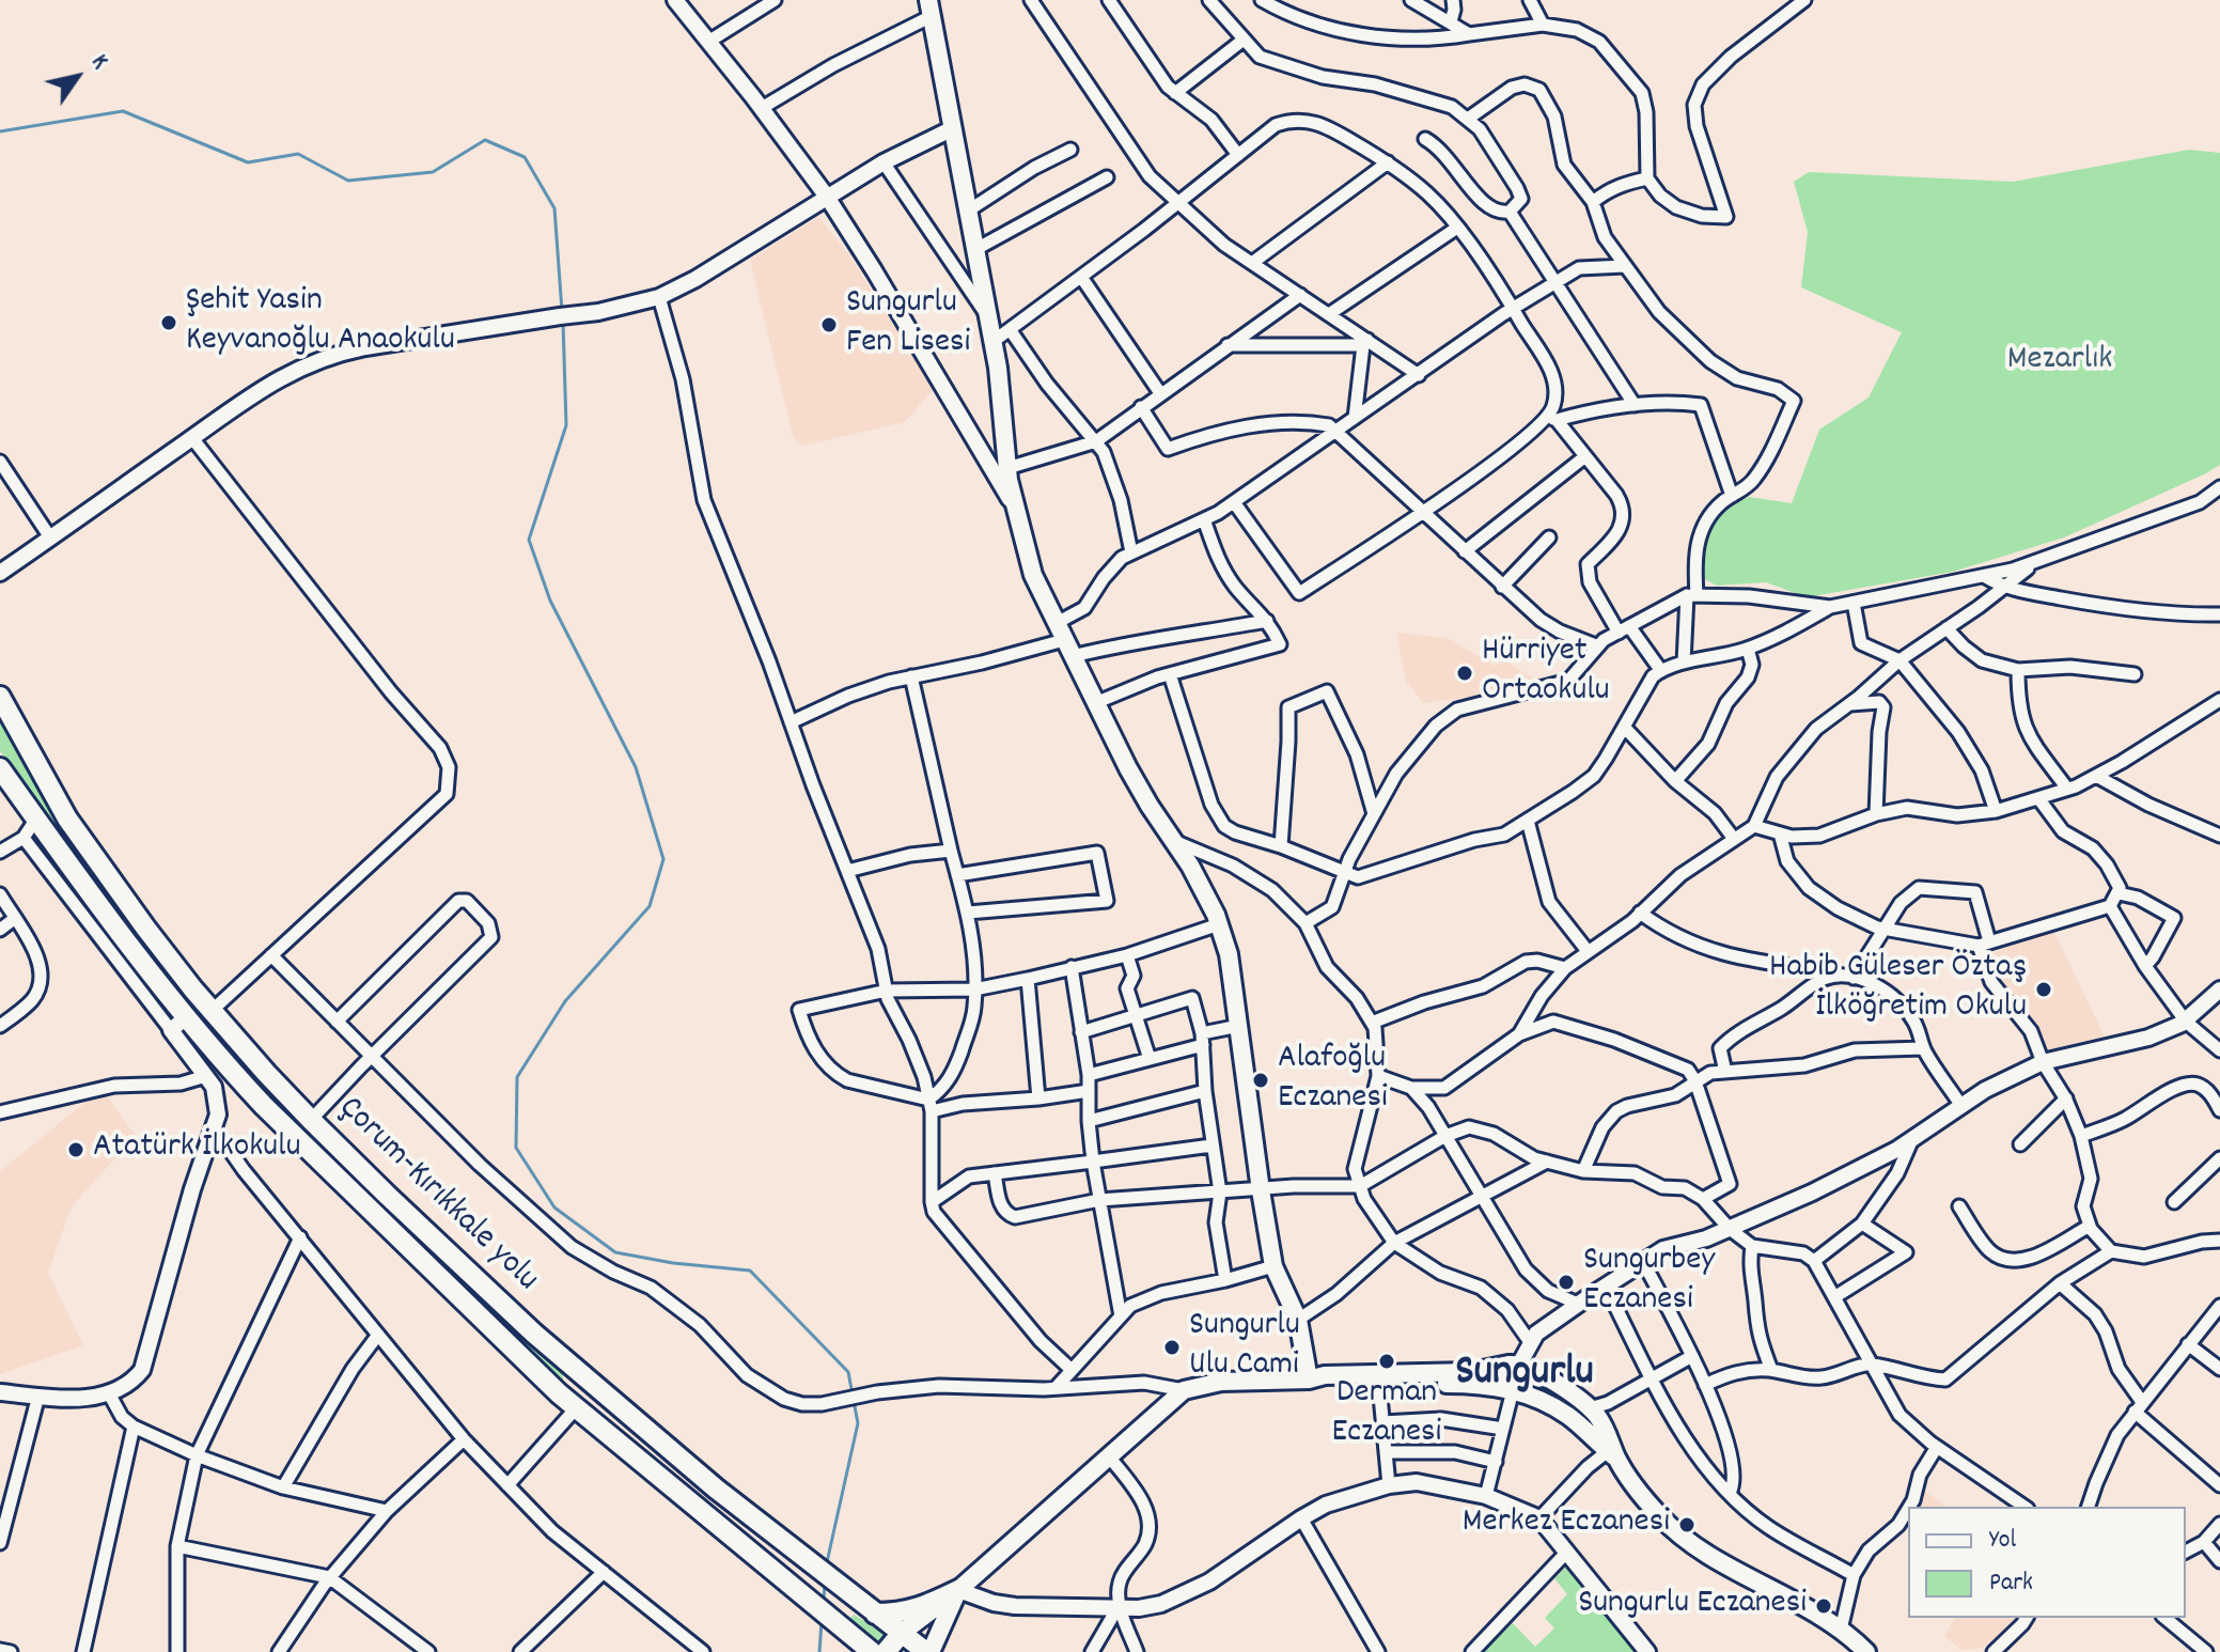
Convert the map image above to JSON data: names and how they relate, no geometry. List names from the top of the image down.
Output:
{
  "streets": {
    "highway": ["Çorum-Kırıkkale yolu"]
  },
  "districts": ["Sungurlu"],
  "parks": ["Mezarlık"],
  "places": [
    "Şehit Yasin Keyvanoğlu Anaokulu",
    "Sungurlu Fen Lisesi",
    "Hürriyet Ortaokulu",
    "Habib Güleser Öztaş İlköğretim Okulu",
    "Alafoğlu Eczanesi",
    "Atatürk İlkokulu",
    "Sungurbey Eczanesi",
    "Sungurlu Ulu Cami",
    "Derman Eczanesi",
    "Merkez Eczanesi",
    "Sungurlu Eczanesi"
  ],
  "legend": ["Yol", "Park"],
  "north": "top right"
}
